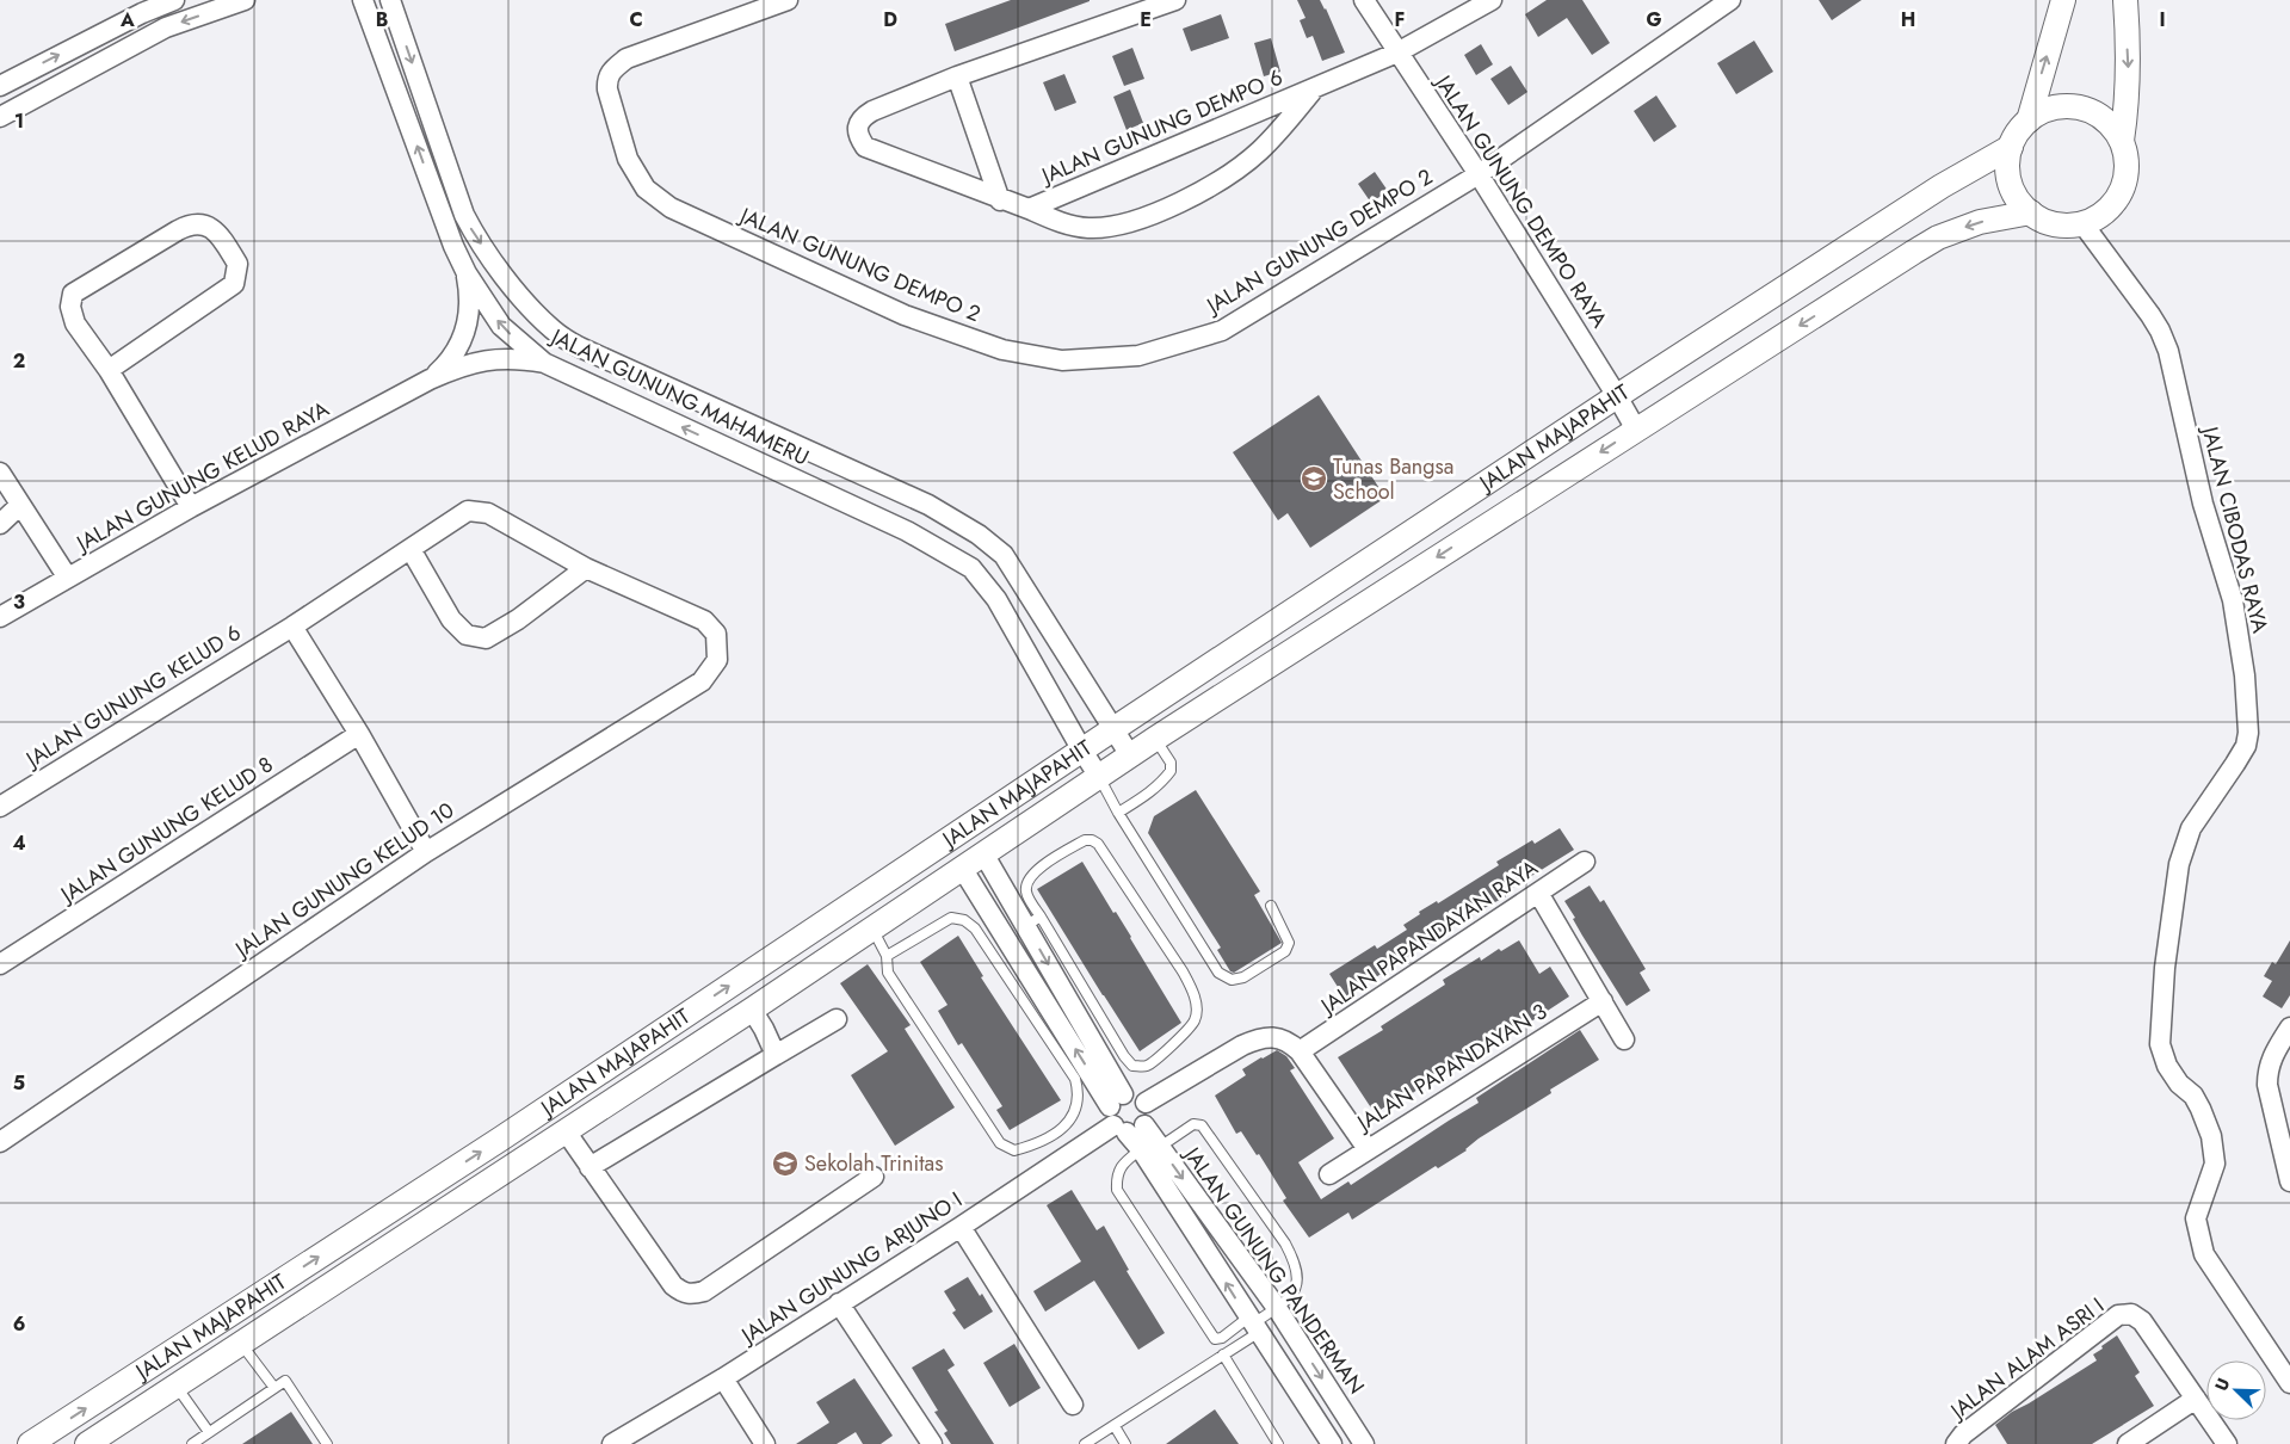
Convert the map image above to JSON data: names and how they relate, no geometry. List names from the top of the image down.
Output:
{
  "streets": {
    "street": [
      "JALAN GUNUNG DEMPO 6",
      "JALAN GUNUNG DEMPO RAYA",
      "JALAN GUNUNG DEMPO 2",
      "JALAN GUNUNG MAHAMERU",
      "JALAN MAJAPAHIT",
      "JALAN GUNUNG KELUD RAYA",
      "JALAN CIBODAS RAYA",
      "JALAN GUNUNG KELUD 6",
      "JALAN GUNUNG KELUD 8",
      "JALAN GUNUNG KELUD 10",
      "JALAN PAPANDAYAN RAYA",
      "JALAN PAPANDAYAN 3",
      "JALAN GUNUNG ARJUNO I",
      "JALAN GUNUNG PANDERMAN",
      "JALAN ALAM ASRI I"
    ]
  },
  "crossings": [
    ["JALAN GUNUNG DEMPO 6", "JALAN GUNUNG DEMPO RAYA"],
    ["JALAN GUNUNG DEMPO RAYA", "JALAN GUNUNG DEMPO 2"],
    ["JALAN GUNUNG DEMPO RAYA", "JALAN MAJAPAHIT"],
    ["JALAN GUNUNG MAHAMERU", "JALAN MAJAPAHIT"],
    ["JALAN GUNUNG MAHAMERU", "JALAN GUNUNG KELUD RAYA"],
    ["JALAN MAJAPAHIT", "JALAN CIBODAS RAYA"],
    ["JALAN MAJAPAHIT", "JALAN GUNUNG PANDERMAN"],
    ["JALAN GUNUNG KELUD 6", "JALAN GUNUNG KELUD 10"],
    ["JALAN GUNUNG ARJUNO I", "JALAN GUNUNG PANDERMAN"]
  ],
  "places": {
    "school or university": ["Tunas Bangsa School", "Sekolah Trinitas"]
  },
  "north": "top left",
  "grid": {
    "columns": [
      "A",
      "B",
      "C",
      "D",
      "E",
      "F",
      "G",
      "H",
      "I"
    ],
    "rows": [
      "1",
      "2",
      "3",
      "4",
      "5",
      "6"
    ]
  }
}
